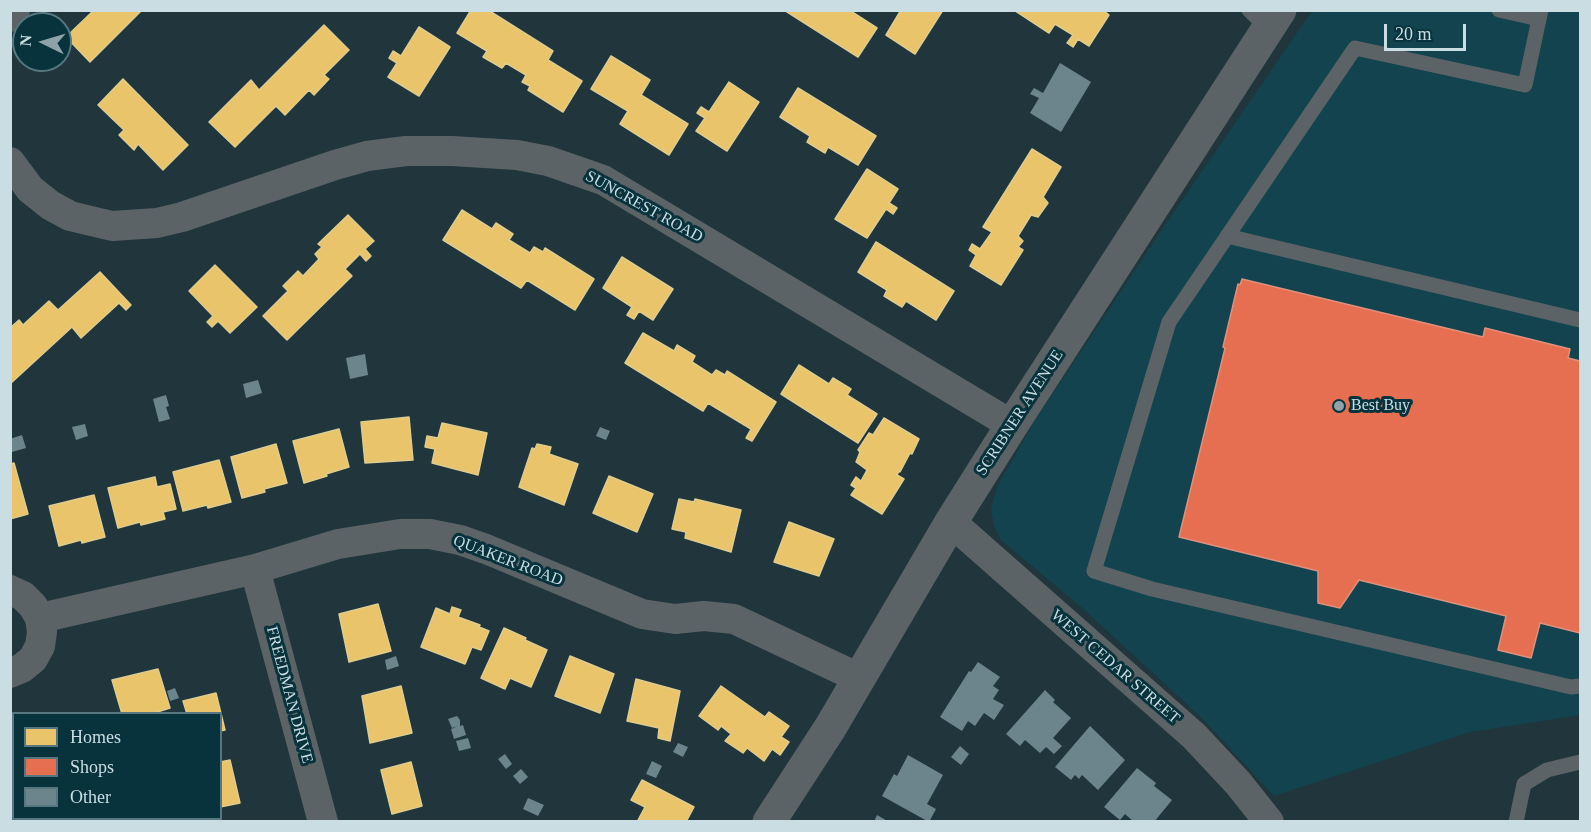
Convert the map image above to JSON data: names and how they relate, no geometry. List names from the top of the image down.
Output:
{
  "streets": {
    "street": [
      "SUNCREST ROAD",
      "SCRIBNER AVENUE",
      "QUAKER ROAD",
      "WEST CEDAR STREET",
      "FREEDMAN DRIVE"
    ]
  },
  "crossings": [
    ["SUNCREST ROAD", "SCRIBNER AVENUE"],
    ["SCRIBNER AVENUE", "QUAKER ROAD"],
    ["SCRIBNER AVENUE", "WEST CEDAR STREET"],
    ["QUAKER ROAD", "FREEDMAN DRIVE"]
  ],
  "places": ["Best Buy"],
  "legend": ["Homes", "Shops", "Other"],
  "scale_bar": "20 m",
  "north": "left"
}
